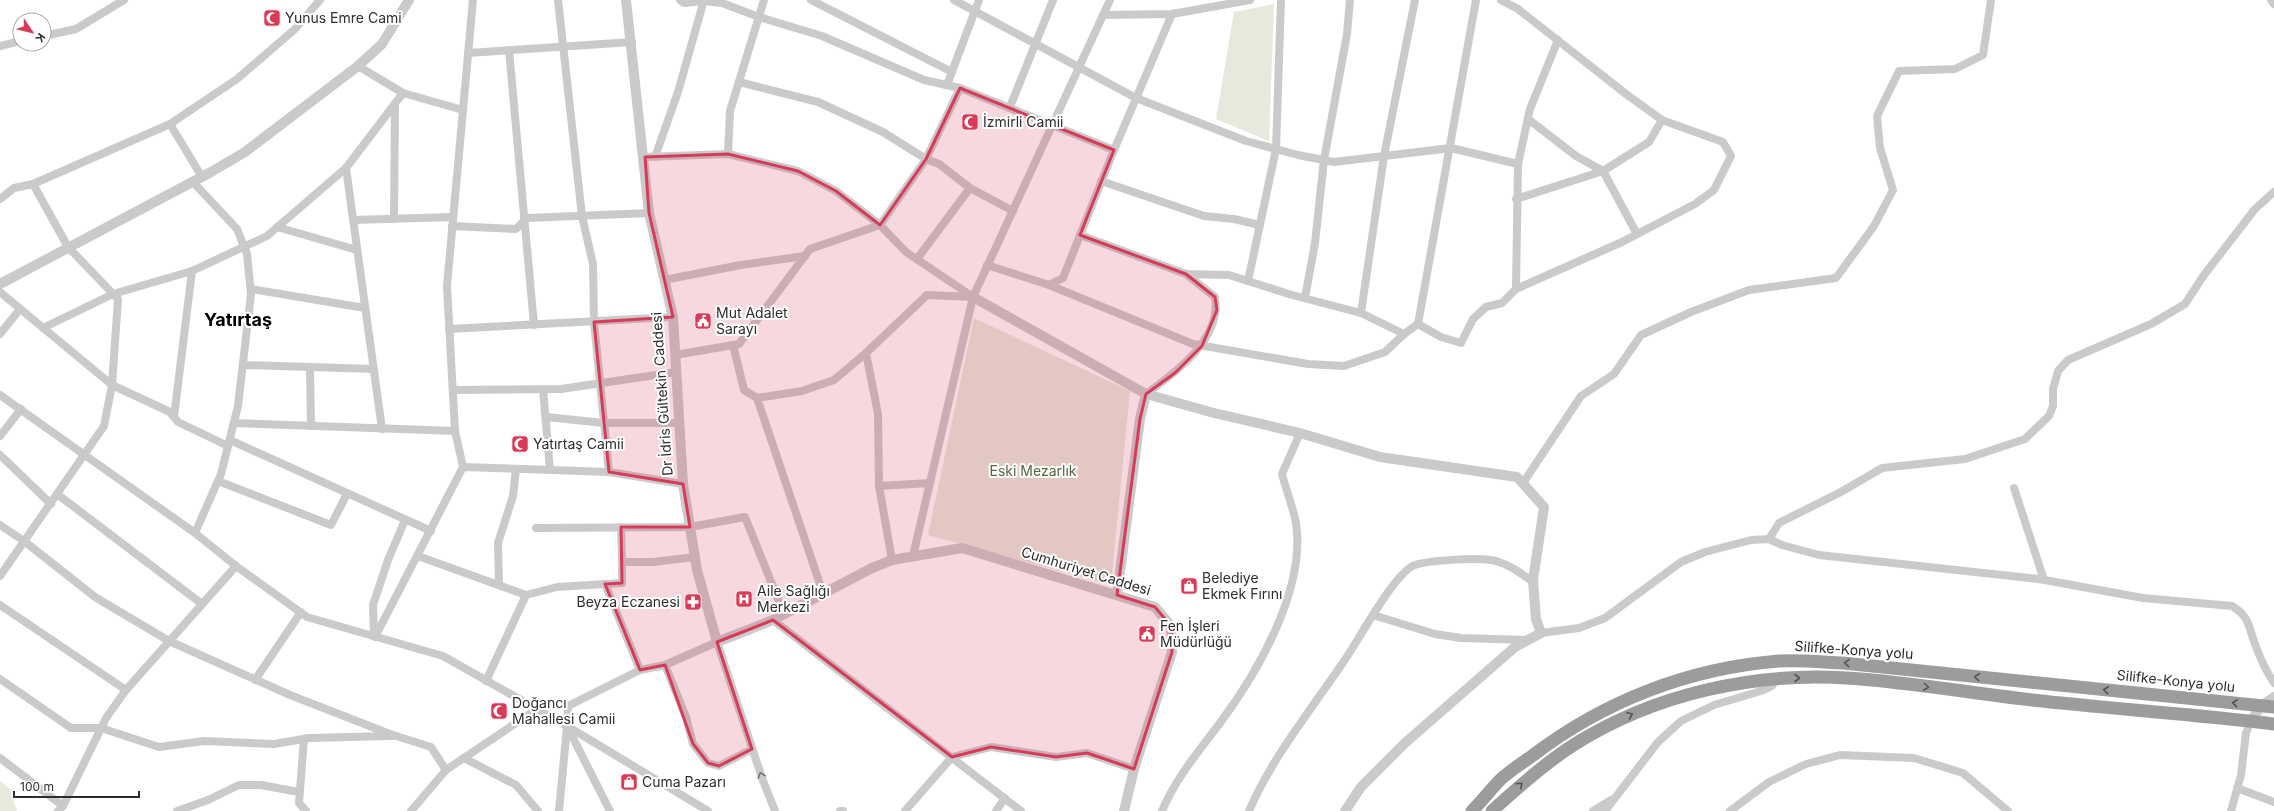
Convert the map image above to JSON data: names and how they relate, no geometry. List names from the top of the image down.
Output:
{
  "streets": {
    "highway": ["Silifke-Konya yolu"],
    "street": ["Dr İdris Gültekin Caddesi", "Cumhuriyet Caddesi"]
  },
  "districts": ["Yatırtaş"],
  "parks": ["Eski Mezarlık"],
  "places": {
    "mosque": [
      "Yunus Emre Cami",
      "İzmirli Camii",
      "Yatırtaş Camii",
      "Doğancı Mahallesi Camii"
    ],
    "public building": ["Mut Adalet Sarayı", "Fen İşleri Müdürlüğü"],
    "shop": ["Belediye Ekmek Fırını", "Cuma Pazarı"],
    "hospital": ["Aile Sağlığı Merkezi"],
    "pharmacy": ["Beyza Eczanesi"]
  },
  "scale_bar": "100 m",
  "north": "bottom right"
}
